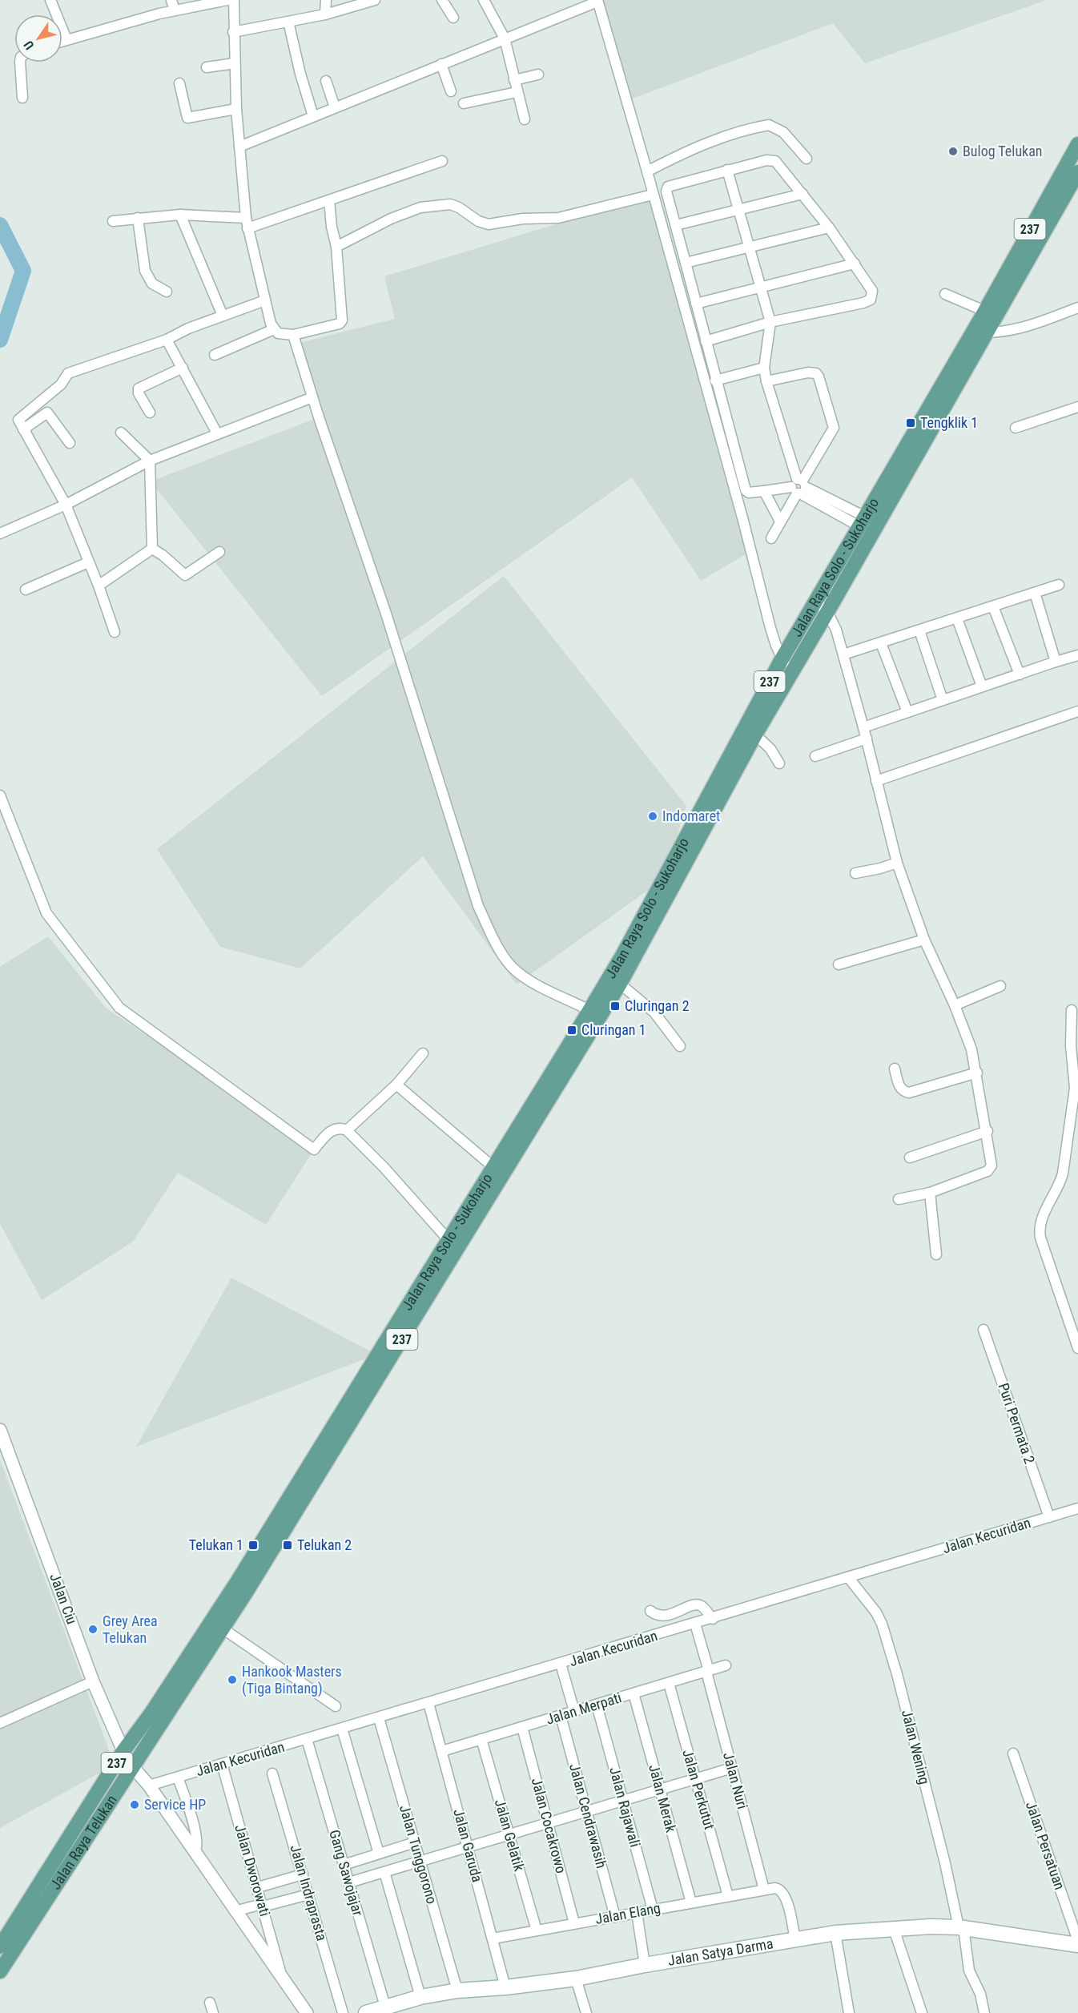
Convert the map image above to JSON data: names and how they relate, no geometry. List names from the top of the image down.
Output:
{
  "streets": {
    "main road": [
      "237",
      "Jalan Raya Solo - Sukoharjo",
      "Jalan Raya Telukan",
      "Jalan Satya Darma"
    ],
    "street": [
      "Puri Permata 2",
      "Jalan Kecuridan",
      "Jalan Ciu",
      "Jalan Merpati",
      "Jalan Wening",
      "Jalan Nuri",
      "Jalan Perkutut",
      "Jalan Merak",
      "Jalan Rajawali",
      "Jalan Cendrawasih",
      "Jalan Cocakrowo",
      "Jalan Gelatik",
      "Jalan Garuda",
      "Jalan Persatuan",
      "Jalan Tunggorono",
      "Jalan Dworowati",
      "Gang Sawojajar",
      "Jalan Indraprasta",
      "Jalan Elang"
    ]
  },
  "crossings": [
    ["Jalan Raya Solo - Sukoharjo", "Jalan Raya Telukan"],
    ["Puri Permata 2", "Jalan Kecuridan"],
    ["Jalan Kecuridan", "Jalan Ciu"],
    ["Jalan Kecuridan", "Jalan Wening"],
    ["Jalan Kecuridan", "Jalan Nuri"],
    ["Jalan Kecuridan", "Jalan Garuda"],
    ["Jalan Kecuridan", "Jalan Tunggorono"],
    ["Jalan Kecuridan", "Jalan Dworowati"],
    ["Jalan Kecuridan", "Gang Sawojajar"],
    ["Jalan Ciu", "Jalan Raya Telukan"],
    ["Jalan Ciu", "Jalan Dworowati"],
    ["Jalan Merpati", "Jalan Nuri"],
    ["Jalan Merpati", "Jalan Perkutut"],
    ["Jalan Merpati", "Jalan Merak"],
    ["Jalan Merpati", "Jalan Rajawali"],
    ["Jalan Merpati", "Jalan Cendrawasih"],
    ["Jalan Merpati", "Jalan Cocakrowo"],
    ["Jalan Merpati", "Jalan Gelatik"],
    ["Jalan Merpati", "Jalan Garuda"],
    ["Jalan Wening", "Jalan Satya Darma"],
    ["Jalan Nuri", "Jalan Elang"],
    ["Jalan Perkutut", "Jalan Elang"],
    ["Jalan Merak", "Jalan Elang"],
    ["Jalan Rajawali", "Jalan Elang"],
    ["Jalan Cendrawasih", "Jalan Elang"],
    ["Jalan Cocakrowo", "Jalan Elang"],
    ["Jalan Gelatik", "Jalan Elang"],
    ["Jalan Garuda", "Jalan Elang"],
    ["Jalan Garuda", "Jalan Satya Darma"],
    ["Jalan Persatuan", "Jalan Satya Darma"],
    ["Jalan Tunggorono", "Jalan Satya Darma"],
    ["Gang Sawojajar", "Jalan Satya Darma"]
  ],
  "places": {
    "other": [
      "Bulog Telukan",
      "Indomaret",
      "Grey Area Telukan",
      "Hankook Masters (Tiga Bintang)",
      "Service HP"
    ],
    "transit": [
      "Tengklik 1",
      "Cluringan 2",
      "Cluringan 1",
      "Telukan 1",
      "Telukan 2"
    ]
  },
  "north": "bottom left"
}
